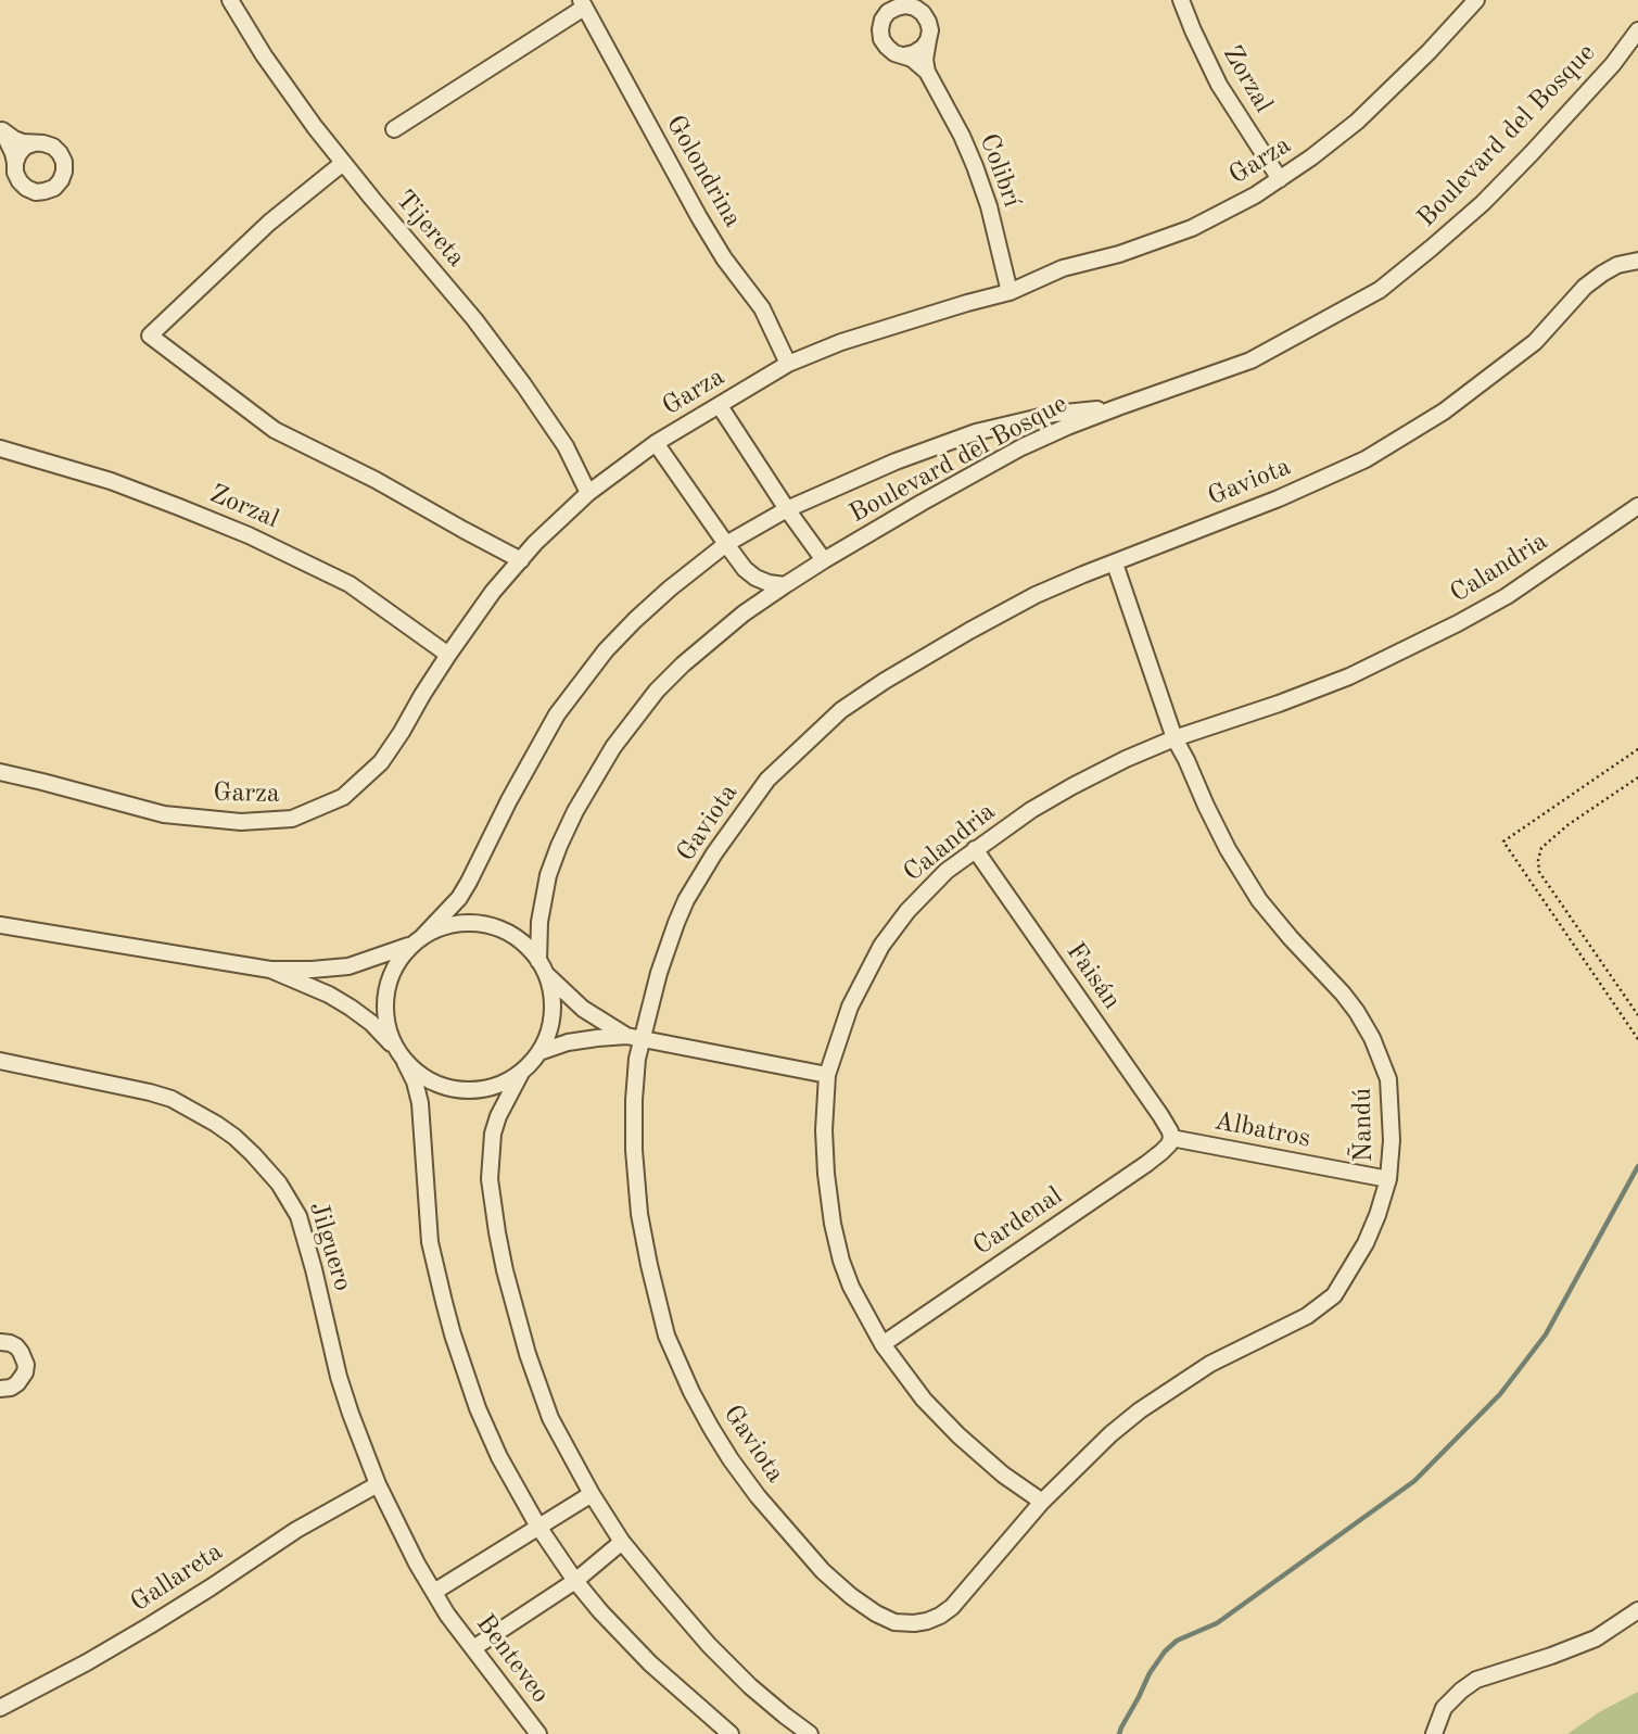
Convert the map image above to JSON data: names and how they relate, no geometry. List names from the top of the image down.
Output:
{
  "streets": {
    "street": [
      "Zorzal",
      "Boulevard del Bosque",
      "Garza",
      "Colibrí",
      "Golondrina",
      "Tijereta",
      "Gaviota",
      "Calandria",
      "Faisán",
      "Ñandú",
      "Albatros",
      "Cardenal",
      "Jilguero",
      "Gallareta",
      "Benteveo"
    ]
  },
  "crossings": [
    ["Zorzal", "Garza"],
    ["Garza", "Colibrí"],
    ["Garza", "Golondrina"],
    ["Garza", "Tijereta"],
    ["Gaviota", "Calandria"],
    ["Gaviota", "Ñandú"],
    ["Calandria", "Faisán"],
    ["Calandria", "Ñandú"],
    ["Calandria", "Cardenal"],
    ["Faisán", "Albatros"],
    ["Faisán", "Cardenal"],
    ["Ñandú", "Albatros"],
    ["Albatros", "Cardenal"],
    ["Jilguero", "Gallareta"],
    ["Jilguero", "Benteveo"]
  ]
}
